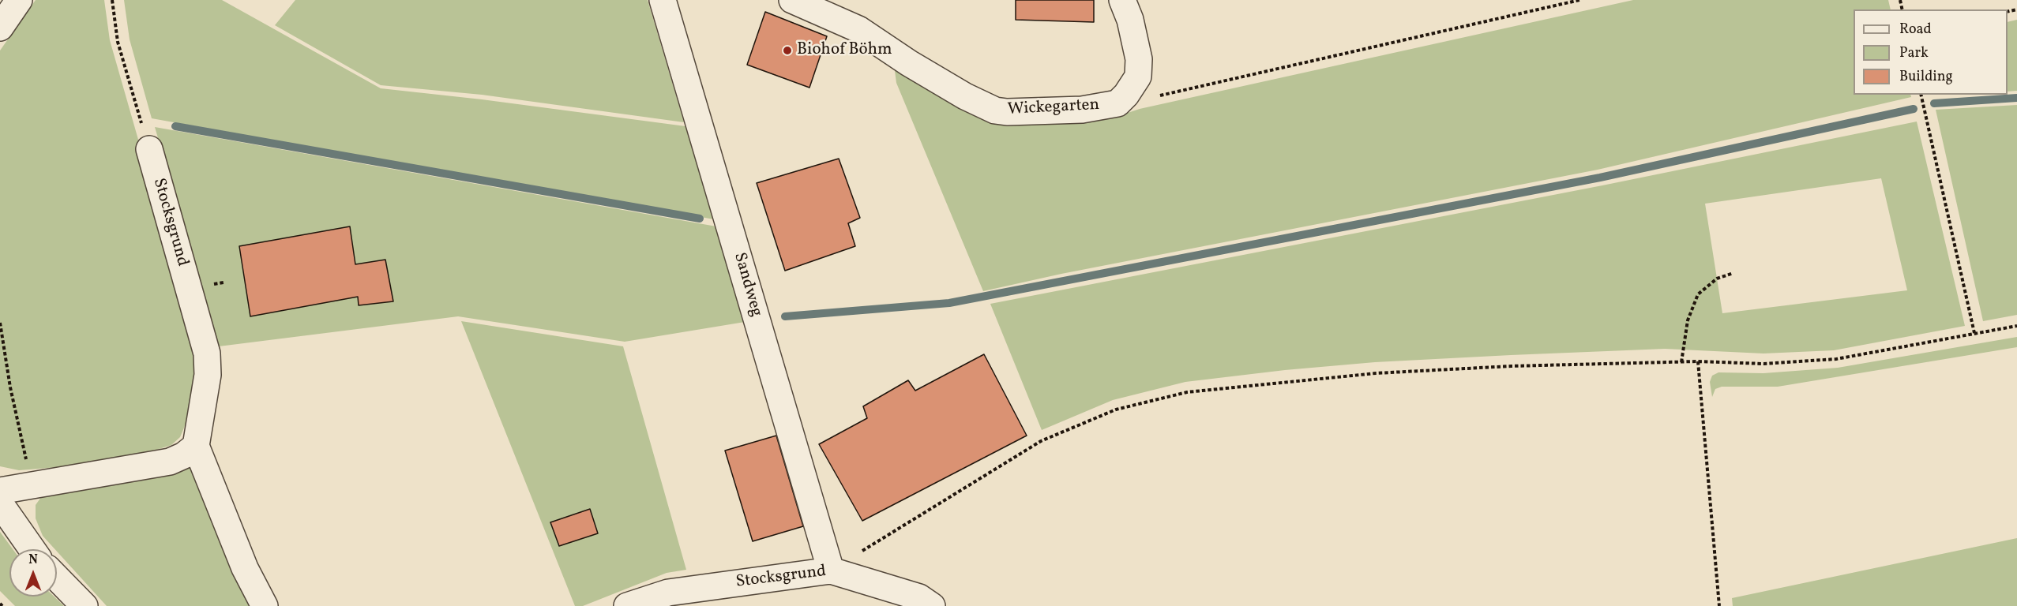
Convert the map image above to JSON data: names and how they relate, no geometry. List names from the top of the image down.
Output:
{
  "streets": {
    "street": ["Wickegarten", "Stocksgrund", "Sandweg"]
  },
  "crossings": [
    ["Stocksgrund", "Sandweg"]
  ],
  "places": ["Biohof Böhm"],
  "legend": ["Road", "Park", "Building"],
  "north": "top"
}
